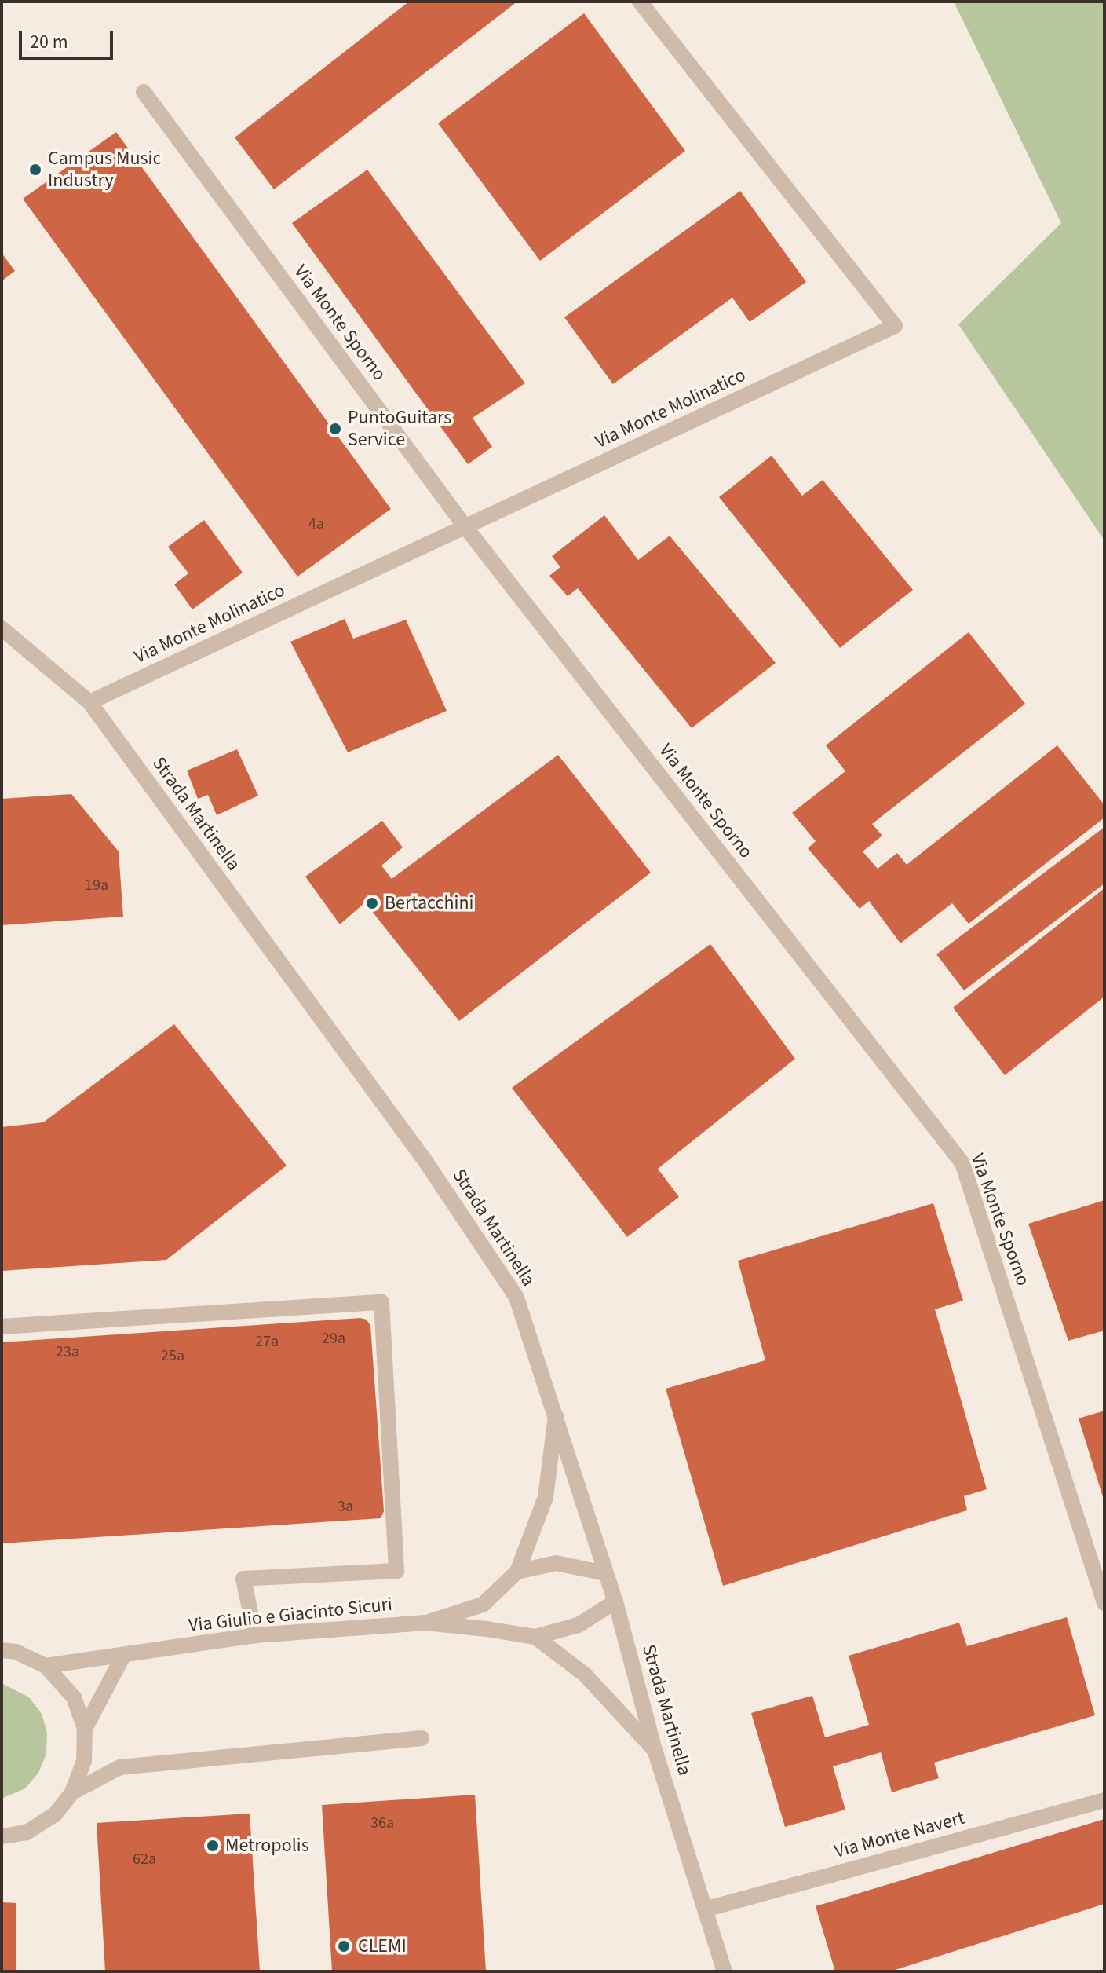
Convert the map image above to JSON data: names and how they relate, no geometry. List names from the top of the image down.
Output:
{
  "streets": {
    "street": [
      "Via Monte Sporno",
      "Via Monte Molinatico",
      "Strada Martinella",
      "Via Giulio e Giacinto Sicuri",
      "Via Monte Navert"
    ]
  },
  "crossings": [
    ["Via Monte Sporno", "Via Monte Molinatico"],
    ["Via Monte Molinatico", "Strada Martinella"],
    ["Strada Martinella", "Via Giulio e Giacinto Sicuri"],
    ["Strada Martinella", "Via Monte Navert"]
  ],
  "places": [
    "Campus Music Industry",
    "PuntoGuitars Service",
    "Bertacchini",
    "Metropolis",
    "CLEMI"
  ],
  "house_numbers": [
    "4a",
    "19a",
    "29a",
    "27a",
    "23a",
    "25a",
    "3a",
    "36a",
    "62a"
  ],
  "scale_bar": "20 m"
}
